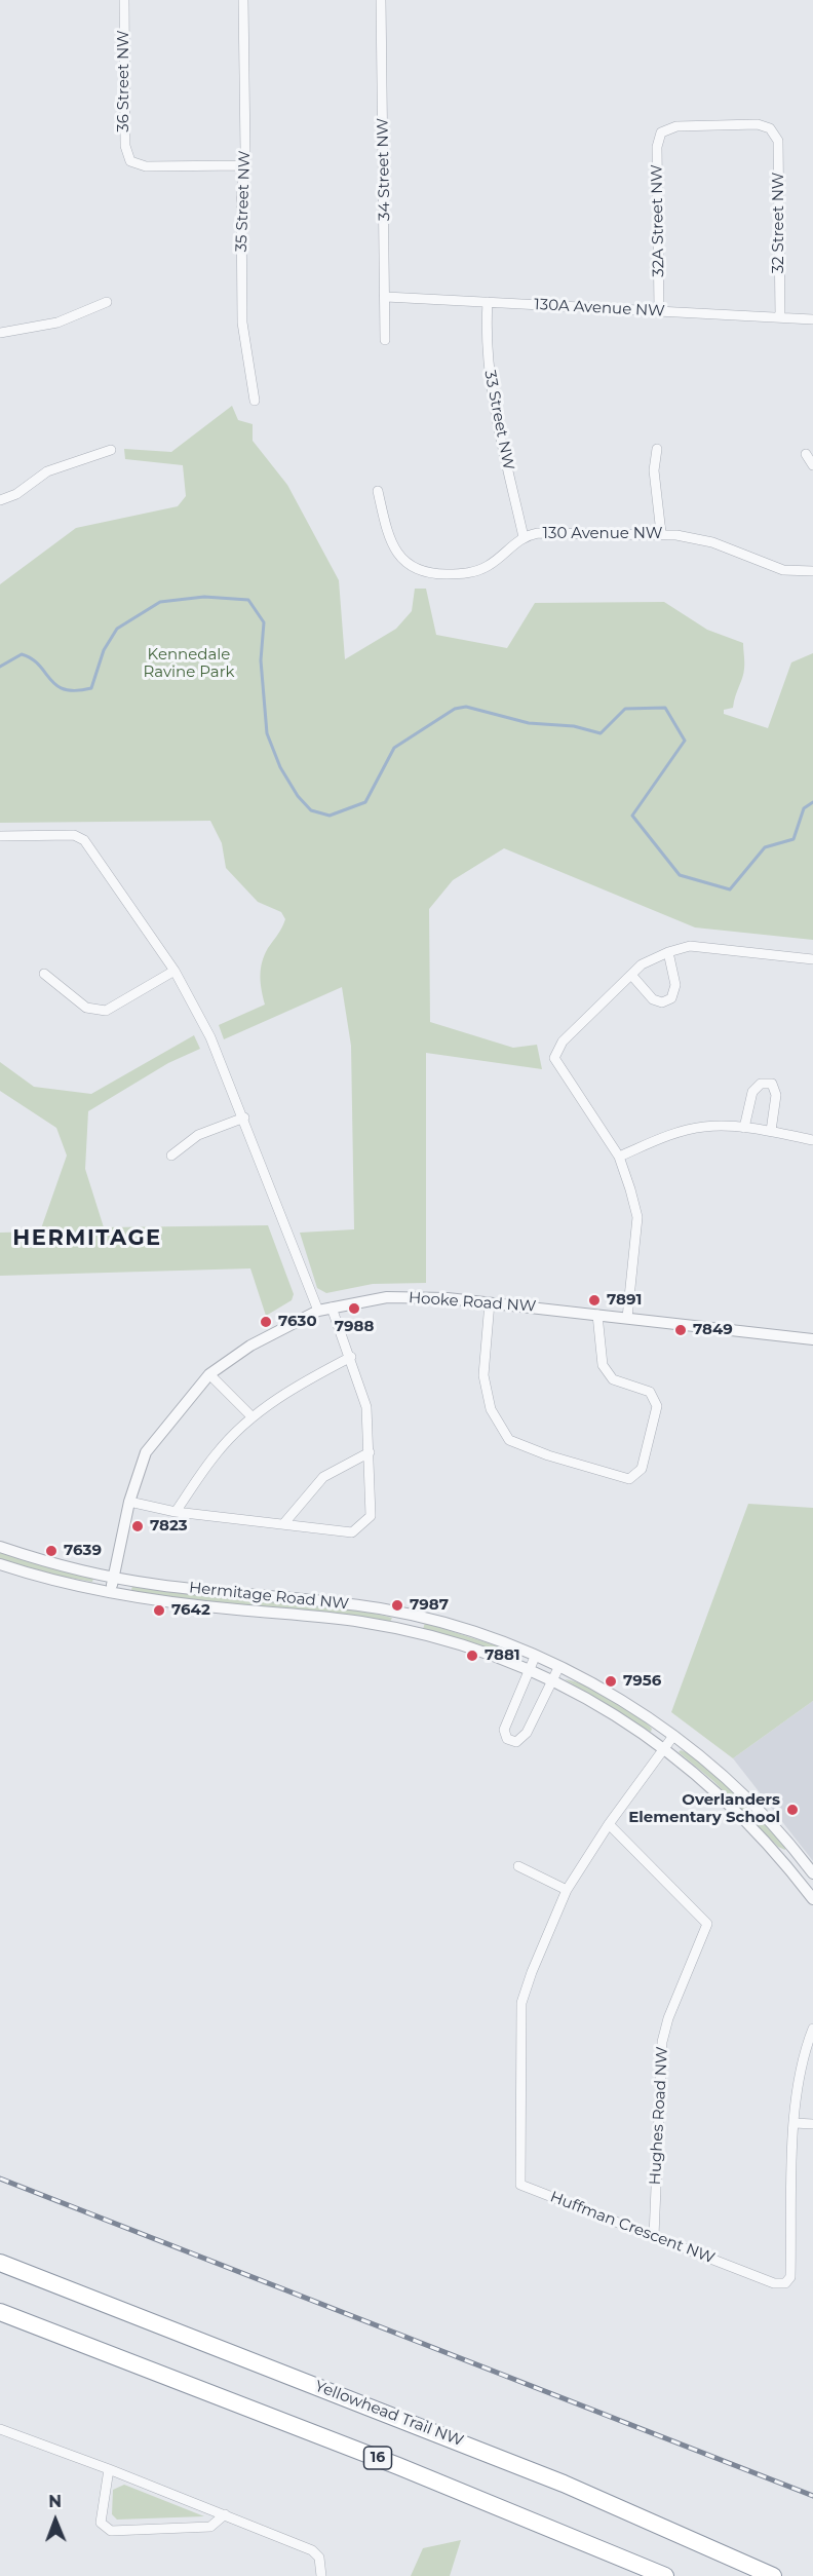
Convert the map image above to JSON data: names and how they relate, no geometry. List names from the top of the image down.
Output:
{
  "streets": {
    "highway": ["Yellowhead Trail NW", "16"],
    "street": [
      "36 Street NW",
      "34 Street NW",
      "35 Street NW",
      "32A Street NW",
      "32 Street NW",
      "130A Avenue NW",
      "33 Street NW",
      "130 Avenue NW",
      "Hooke Road NW",
      "Hermitage Road NW",
      "Hughes Road NW",
      "Huffman Crescent NW"
    ]
  },
  "crossings": [
    ["36 Street NW", "35 Street NW"],
    ["34 Street NW", "130A Avenue NW"],
    ["32A Street NW", "32 Street NW"],
    ["32A Street NW", "130A Avenue NW"],
    ["32 Street NW", "130A Avenue NW"],
    ["130A Avenue NW", "33 Street NW"],
    ["33 Street NW", "130 Avenue NW"],
    ["Hooke Road NW", "Hermitage Road NW"],
    ["Hermitage Road NW", "Huffman Crescent NW"],
    ["Hughes Road NW", "Huffman Crescent NW"]
  ],
  "districts": ["HERMITAGE"],
  "parks": ["Kennedale Ravine Park"],
  "places": [
    "7891",
    "7988",
    "7630",
    "7849",
    "7823",
    "7639",
    "7987",
    "7642",
    "7881",
    "7956",
    "Overlanders Elementary School"
  ],
  "north": "top"
}
